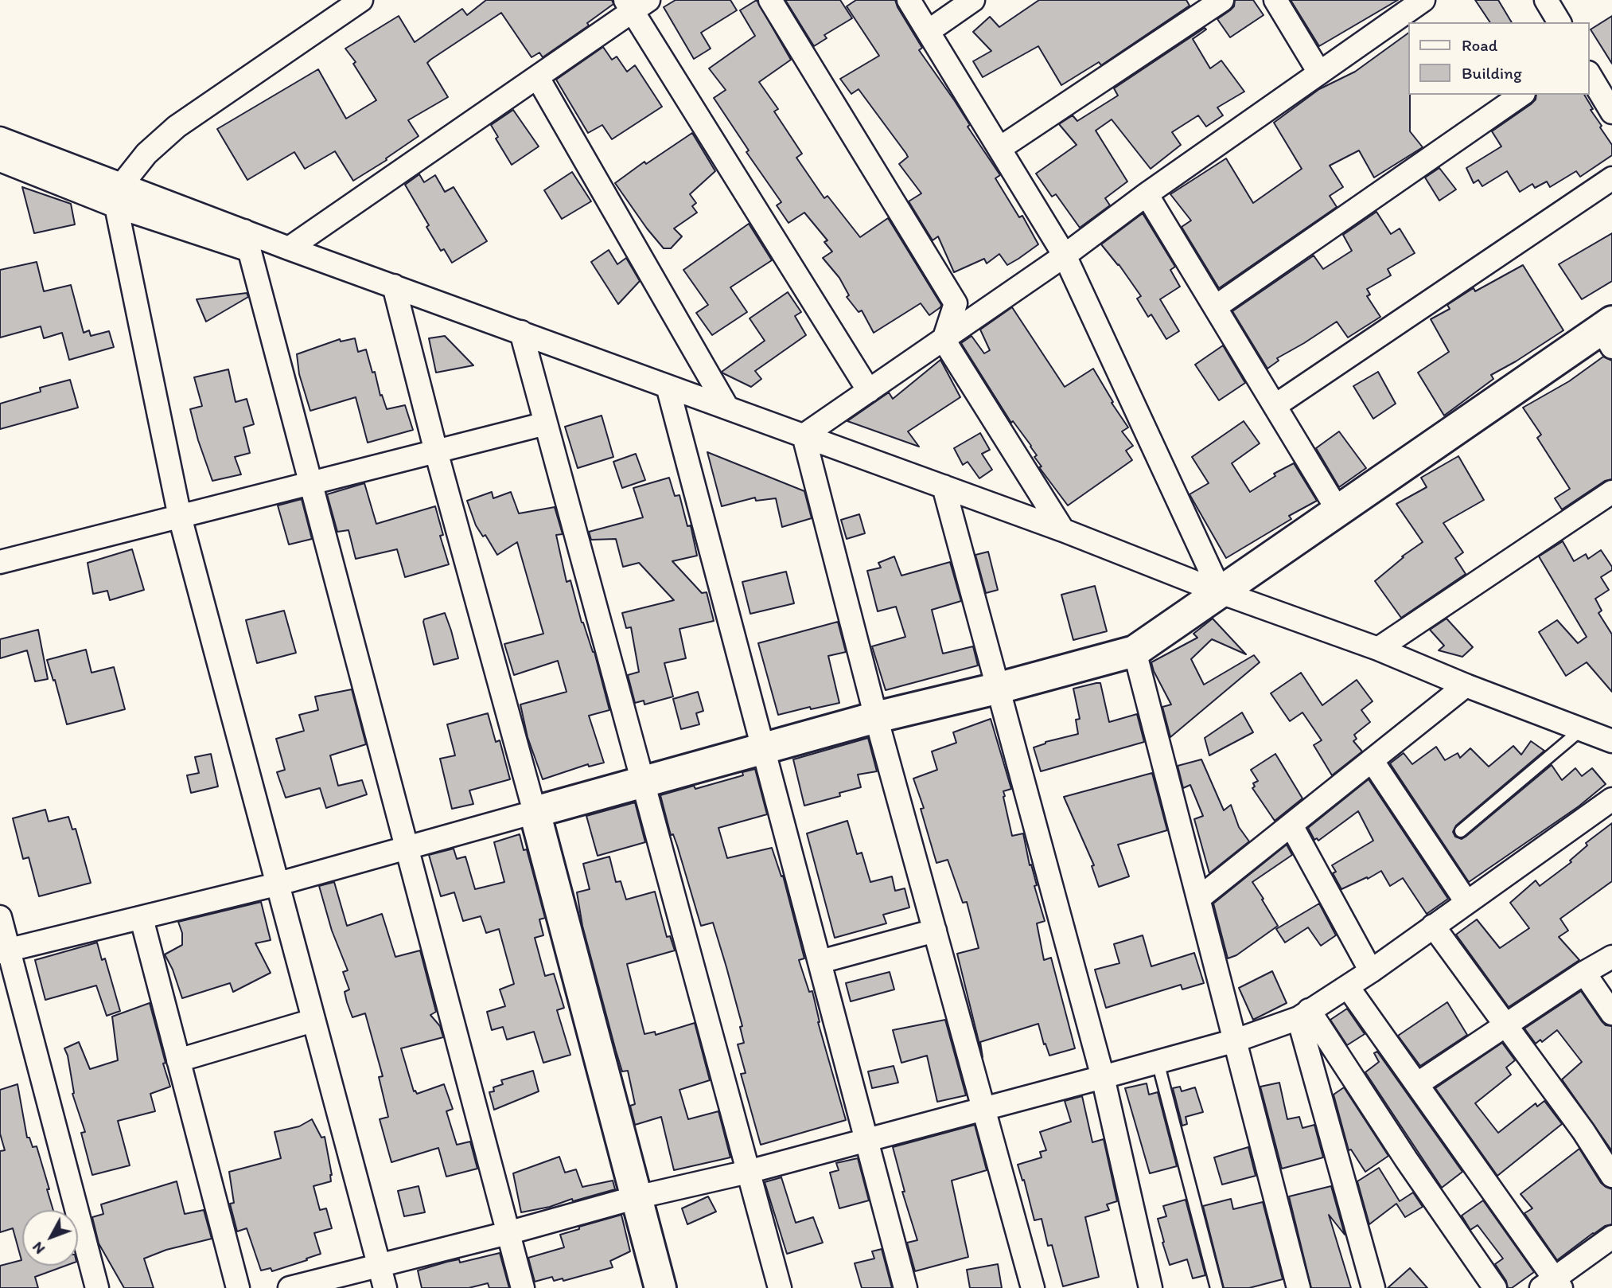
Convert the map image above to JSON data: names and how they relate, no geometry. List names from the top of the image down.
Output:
{
  "legend": ["Road", "Building"],
  "north": "bottom left"
}
